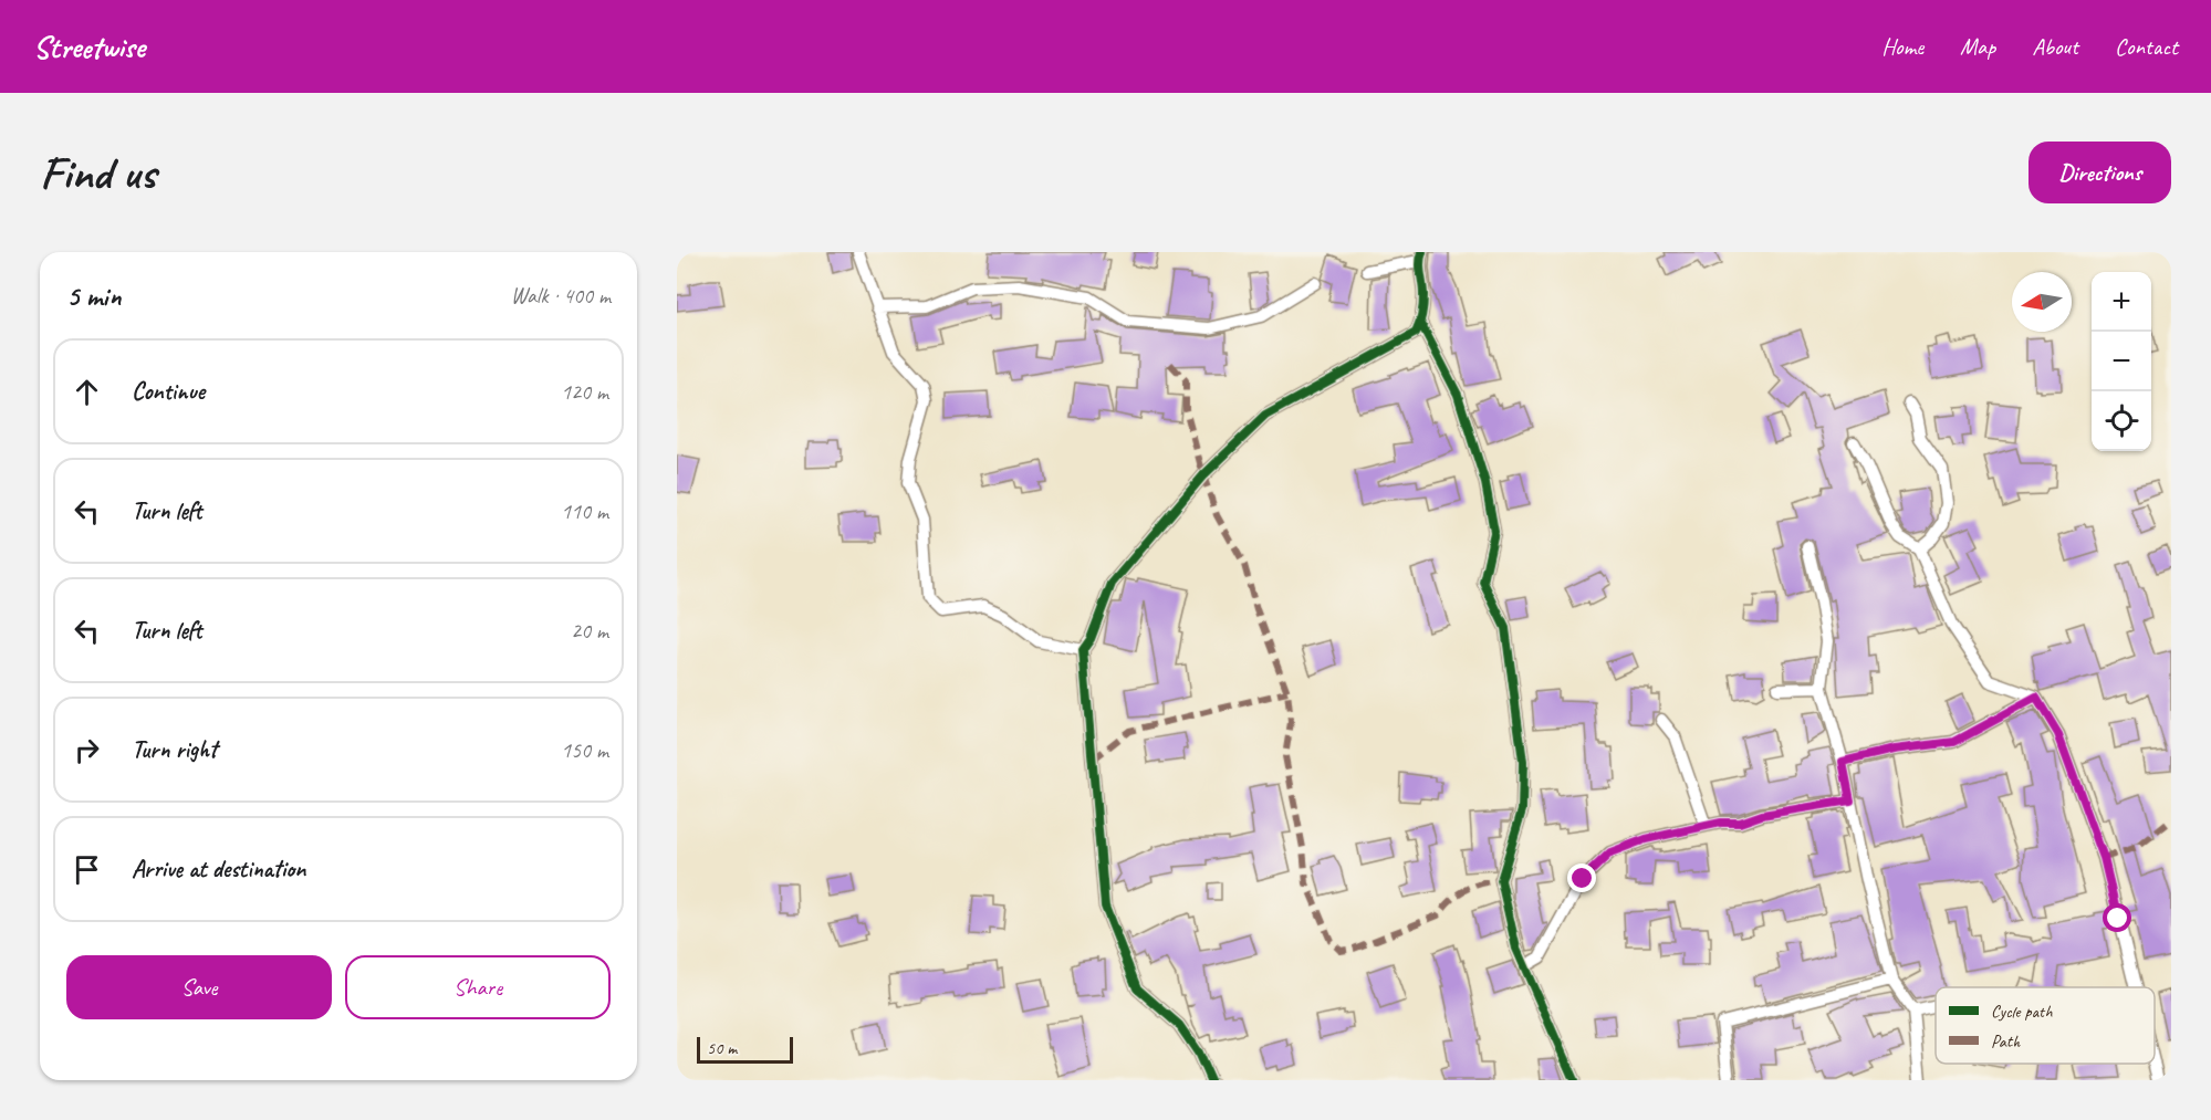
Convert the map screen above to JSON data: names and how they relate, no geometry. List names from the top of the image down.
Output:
{
  "legend": ["Cycle path", "Path"],
  "scale_bar": "50 m",
  "north": "left",
  "page": {
    "header": "Streetwise",
    "nav": [
      "Home",
      "Map",
      "About",
      "Contact"
    ],
    "buttons": [
      "Directions",
      ["Save", "Share"]
    ],
    "title": "Find us",
    "heading": ["5 min", "Walk · 400 m"],
    "map_buttons": ["+", "−"],
    "list": [
      ["Continue", "120 m"],
      ["Turn left", "110 m"],
      ["Turn left", "20 m"],
      ["Turn right", "150 m"],
      "Arrive at destination"
    ],
    "scale": "50 m"
  }
}
